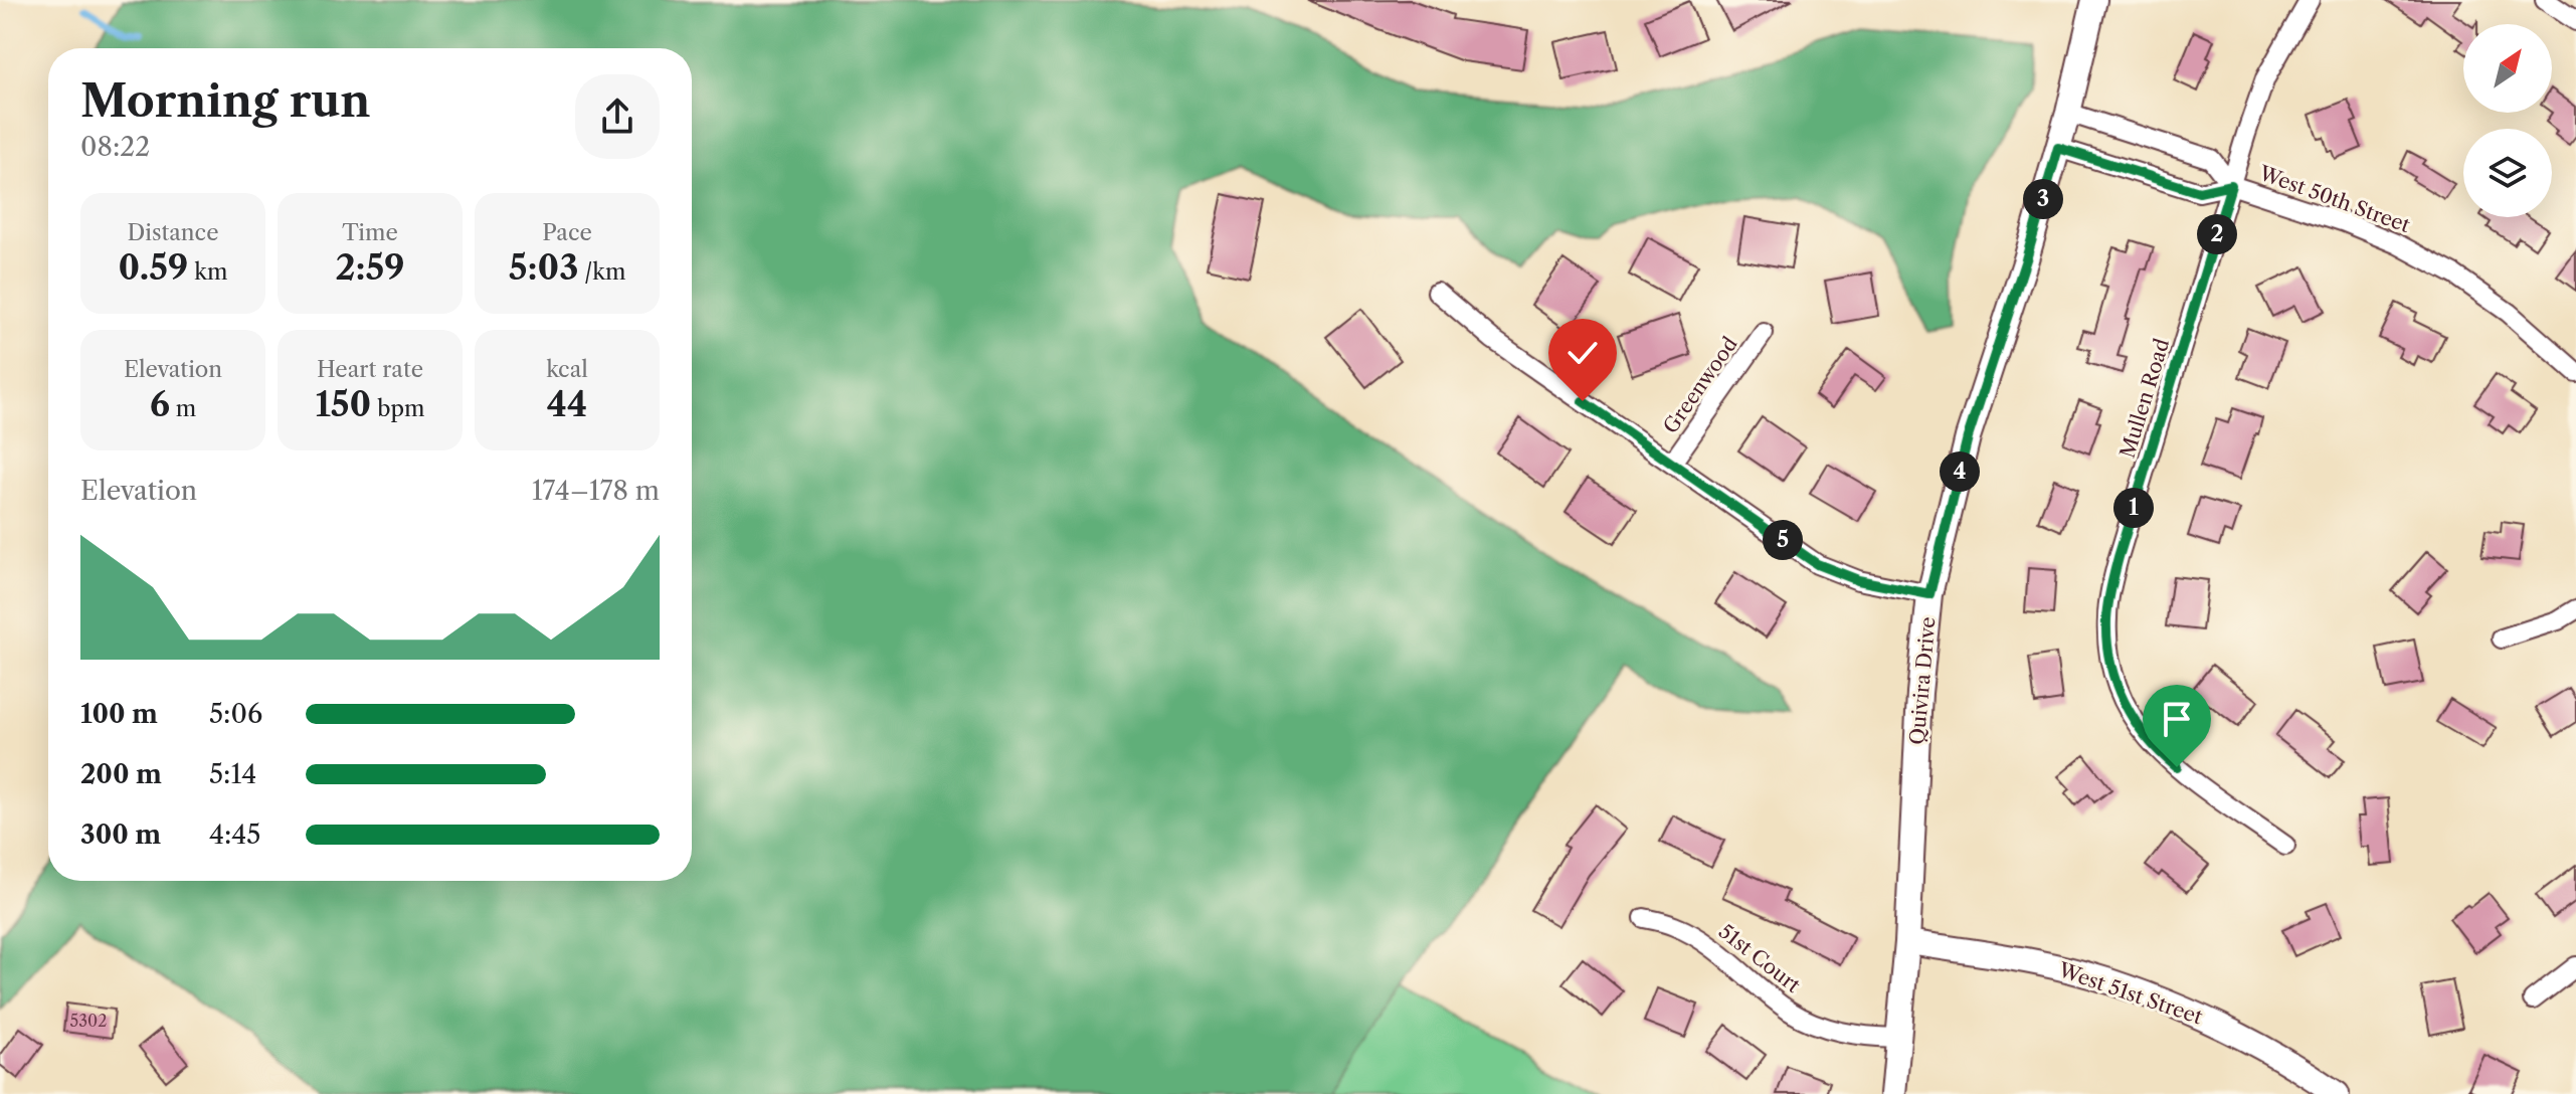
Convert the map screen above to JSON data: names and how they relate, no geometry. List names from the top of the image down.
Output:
{
  "streets": {
    "main road": ["Quivira Drive", "West 51st Street"],
    "street": [
      "West 50th Street",
      "Greenwood",
      "Mullen Road",
      "51st Court"
    ]
  },
  "crossings": [
    ["West 50th Street", "Mullen Road"],
    ["West 50th Street", "Quivira Drive"],
    ["Quivira Drive", "51st Court"],
    ["Quivira Drive", "West 51st Street"]
  ],
  "house_numbers": ["5302"],
  "north": "top right",
  "page": {
    "heading": ["Morning run", "08:22"],
    "pins": [
      "3",
      "2",
      "4",
      "1",
      "5"
    ],
    "stats": [
      ["Distance", "0.59 km"],
      ["Time", "2:59"],
      ["Pace", "5:03 /km"],
      ["Elevation", "6 m"],
      ["Heart rate", "150 bpm"],
      ["kcal", "44"]
    ],
    "chart": ["Elevation", "174–178 m"],
    "list": [
      {
        "name": "100 m",
        "note": "5:06"
      },
      {
        "name": "200 m",
        "note": "5:14"
      },
      {
        "name": "300 m",
        "note": "4:45"
      }
    ]
  }
}
